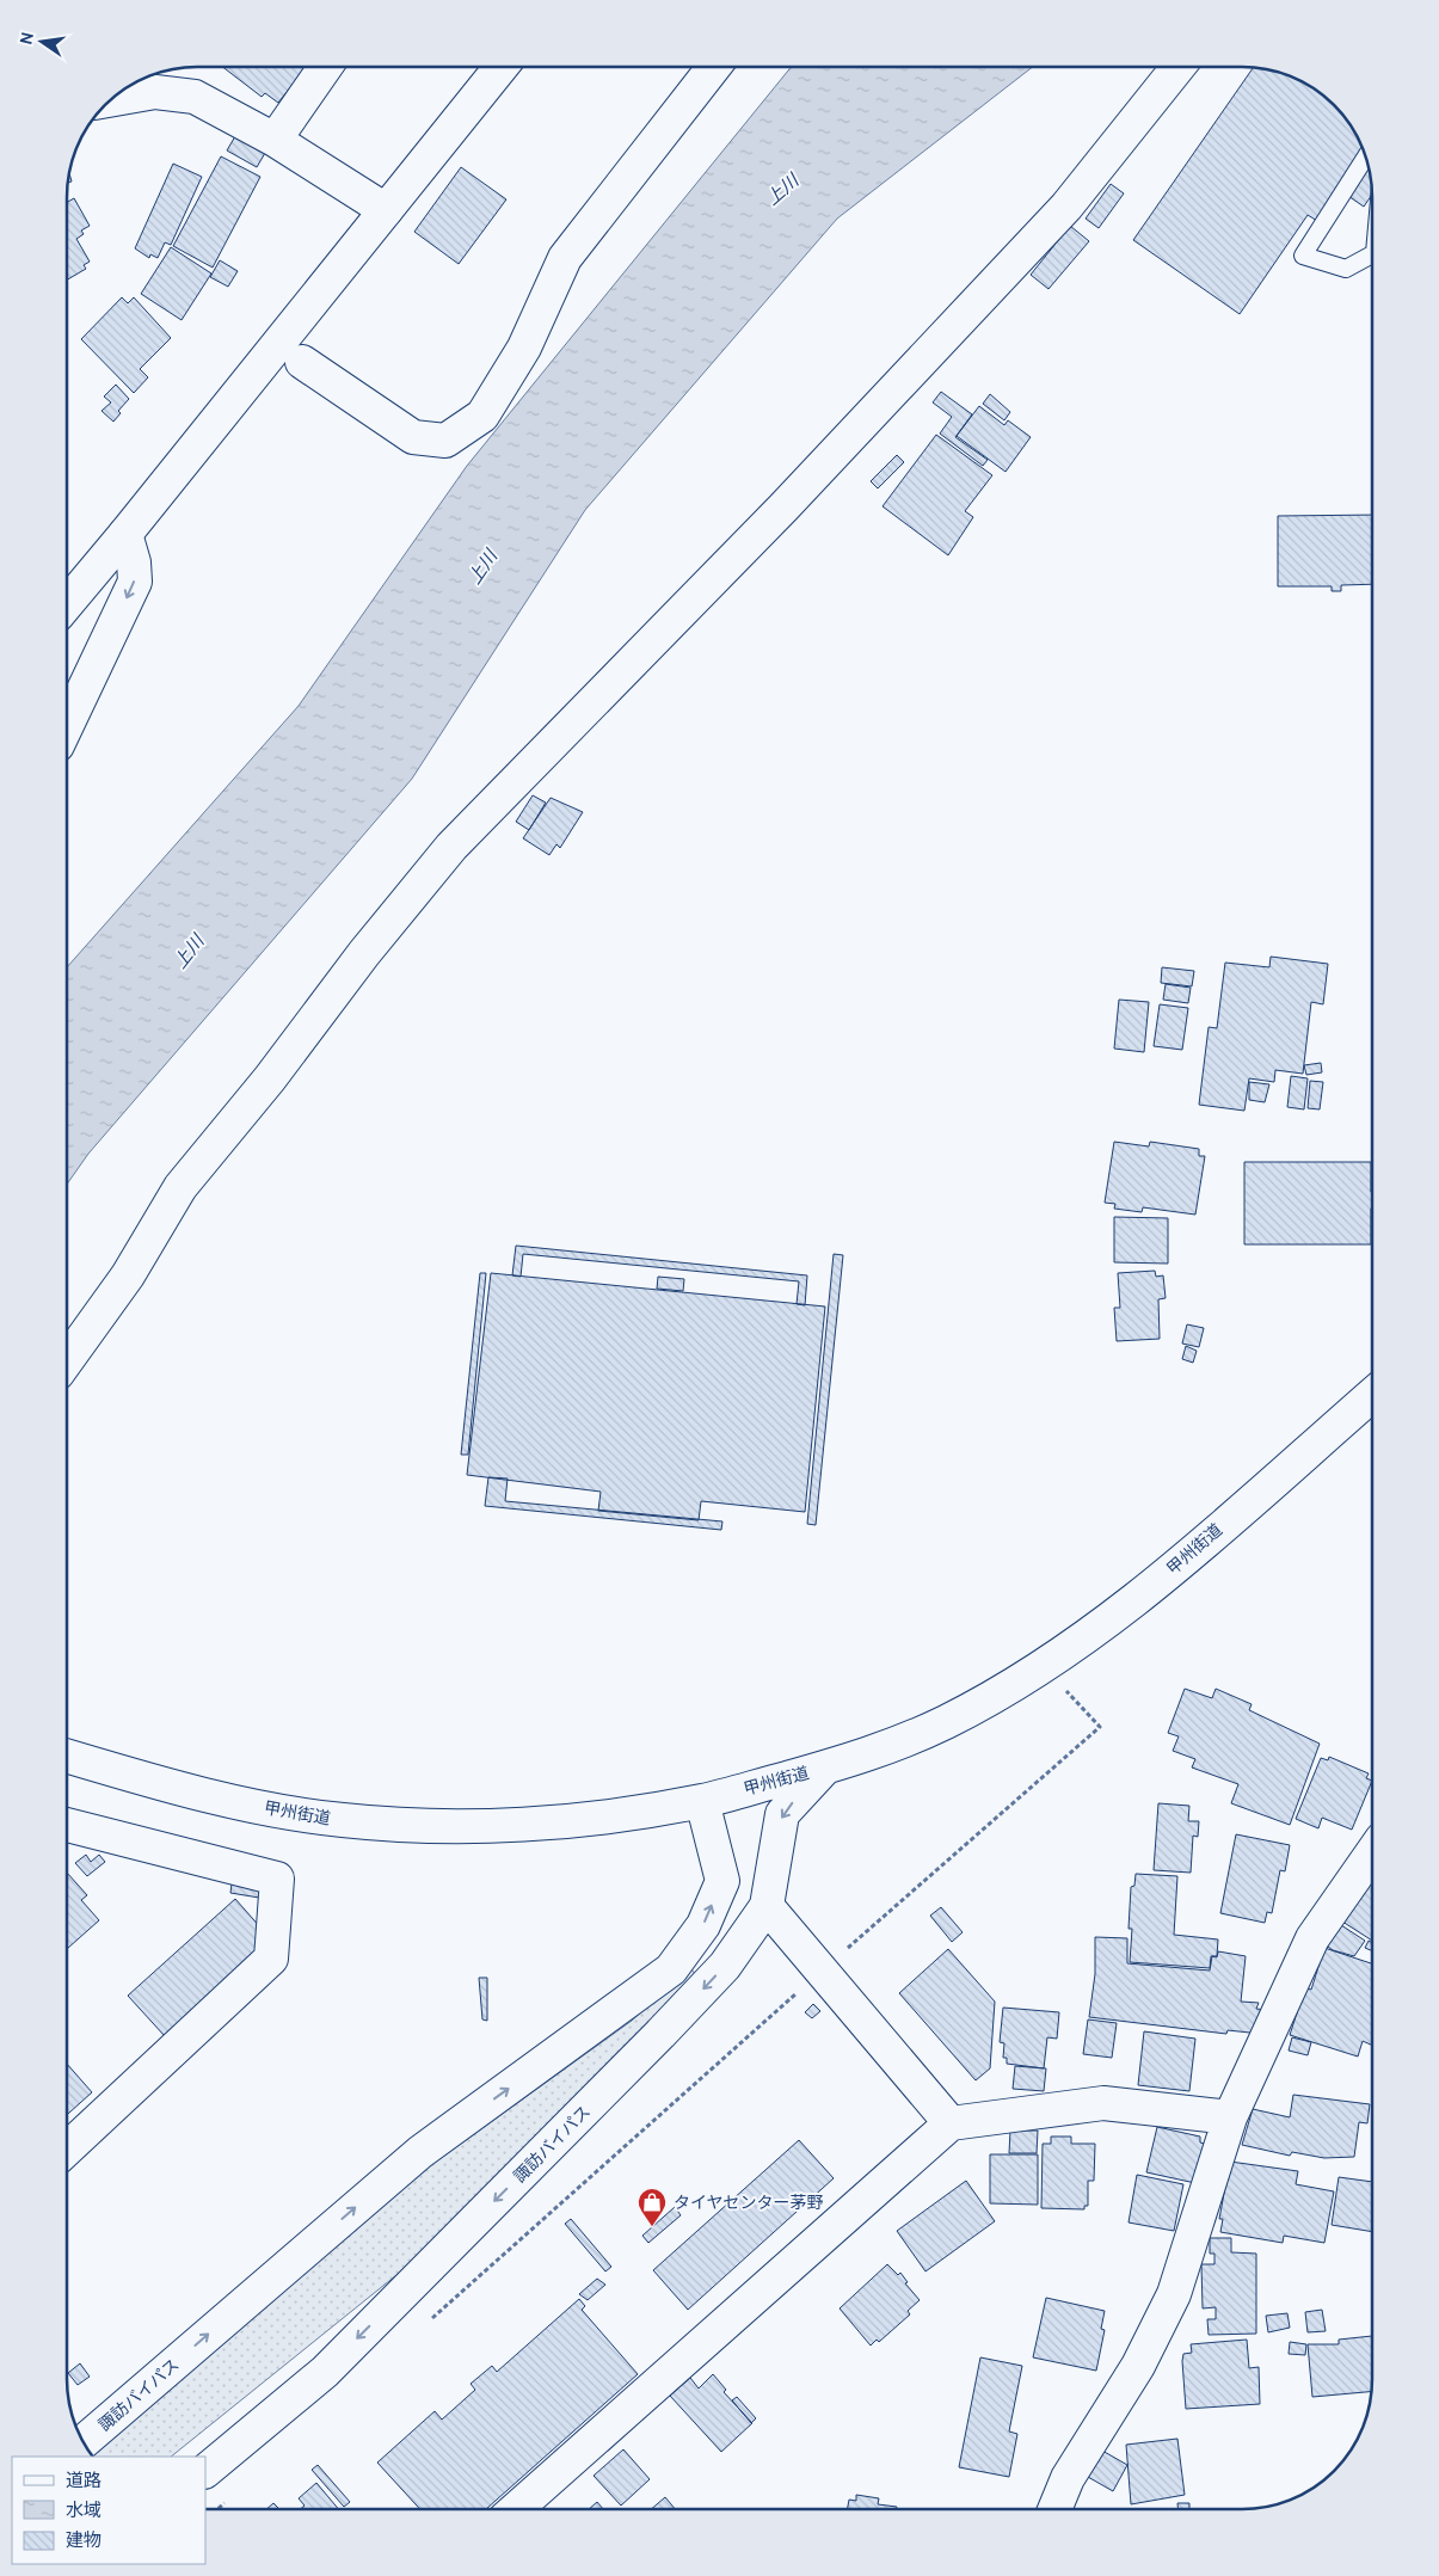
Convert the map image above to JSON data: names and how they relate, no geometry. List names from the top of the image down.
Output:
{
  "streets": {
    "main road": ["甲州街道", "諏訪バイパス"]
  },
  "crossings": [
    ["甲州街道", "諏訪バイパス"]
  ],
  "water": ["上川"],
  "places": {
    "shop": ["タイヤセンター茅野"]
  },
  "legend": ["道路", "水域", "建物"],
  "north": "left"
}
